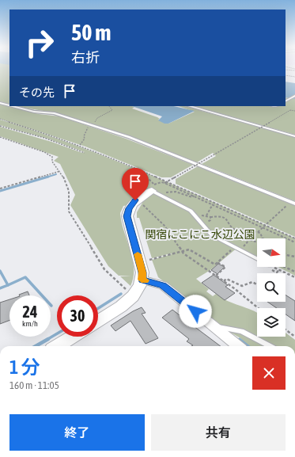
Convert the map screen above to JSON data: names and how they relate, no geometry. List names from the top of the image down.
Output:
{
  "parks": ["関宿にこにこ水辺公園"],
  "north": "right",
  "page": {
    "turn": ["50 m", "右折"],
    "then": "その先",
    "speed": "24 km/h",
    "limit": "30",
    "heading": ["1 分", "160 m · 11:05"],
    "buttons": ["終了", "共有"]
  }
}
